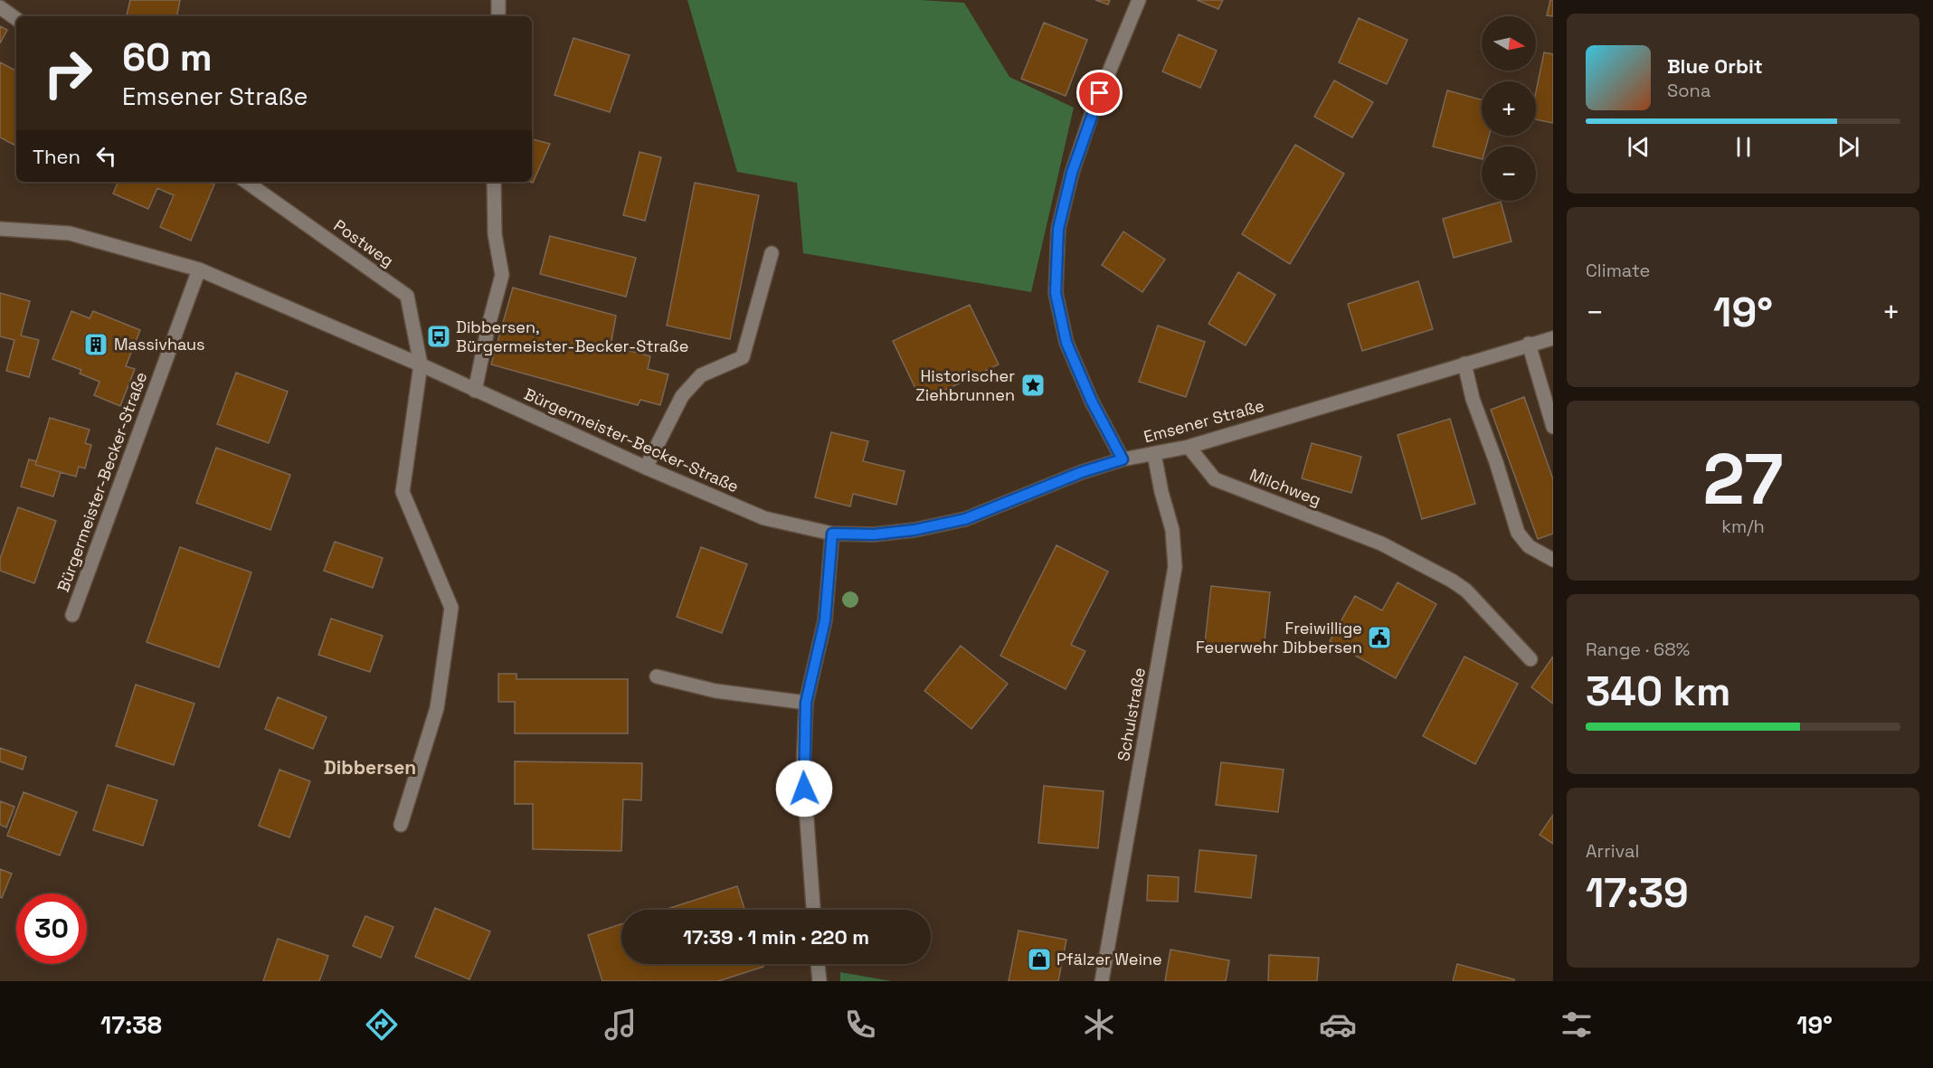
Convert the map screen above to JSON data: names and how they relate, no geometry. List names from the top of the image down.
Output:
{
  "streets": {
    "street": [
      "Postweg",
      "Emsener Straße",
      "Bürgermeister-Becker-Straße",
      "Milchweg",
      "Schulstraße"
    ]
  },
  "crossings": [
    ["Postweg", "Bürgermeister-Becker-Straße"],
    ["Emsener Straße", "Bürgermeister-Becker-Straße"],
    ["Emsener Straße", "Milchweg"],
    ["Emsener Straße", "Schulstraße"]
  ],
  "districts": ["Dibbersen"],
  "places": {
    "bus stop": ["Dibbersen, Bürgermeister-Becker-Straße"],
    "building": ["Massivhaus"],
    "place": ["Historischer Ziehbrunnen"],
    "public building": ["Freiwillige Feuerwehr Dibbersen"],
    "shop": ["Pfälzer Weine"]
  },
  "north": "right",
  "page": {
    "map_buttons": ["+", "−"],
    "turn": ["60 m", "Emsener Straße"],
    "song": ["Blue Orbit", "Sona"],
    "then": "Then",
    "tile": [
      "Climate",
      ["27", "km/h"],
      ["Range · 68%", "340 km"],
      ["Arrival", "17:39"]
    ],
    "heat": ["−", "19°", "+"],
    "limit": "30",
    "trip": "17:39 · 1 min · 220 m",
    "tabs": ["17:38", "19°"]
  }
}
